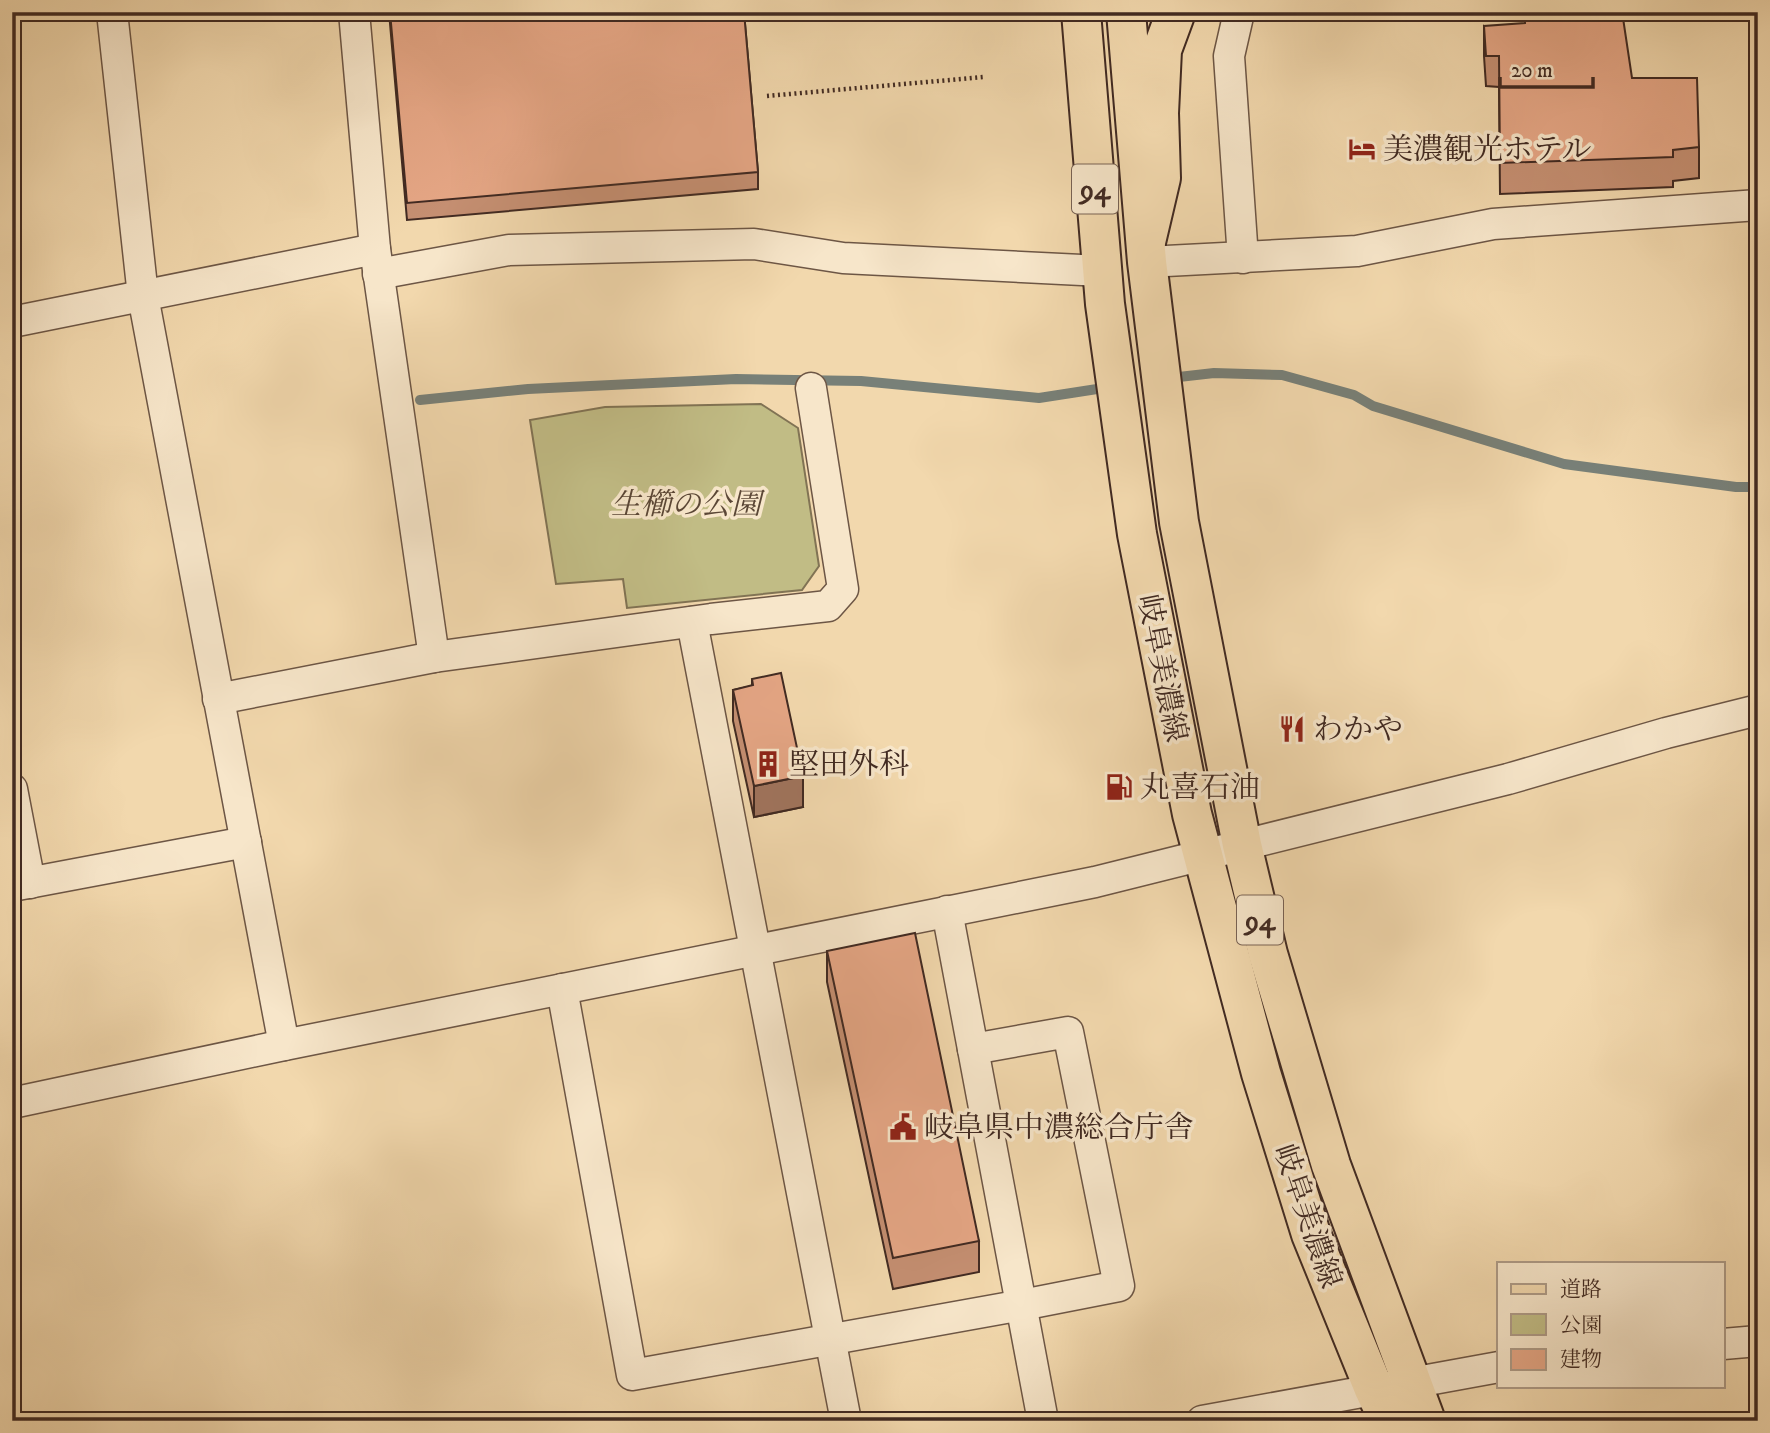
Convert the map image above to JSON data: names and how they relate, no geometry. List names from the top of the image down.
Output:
{
  "streets": {
    "main road": ["94", "岐阜美濃線"]
  },
  "parks": ["生櫛の公園"],
  "places": {
    "hotel": ["美濃観光ホテル"],
    "restaurant": ["わかや"],
    "building": ["堅田外科"],
    "fuel station": ["丸喜石油"],
    "public building": ["岐阜県中濃総合庁舎"]
  },
  "legend": ["道路", "公園", "建物"],
  "scale_bar": "20 m"
}
